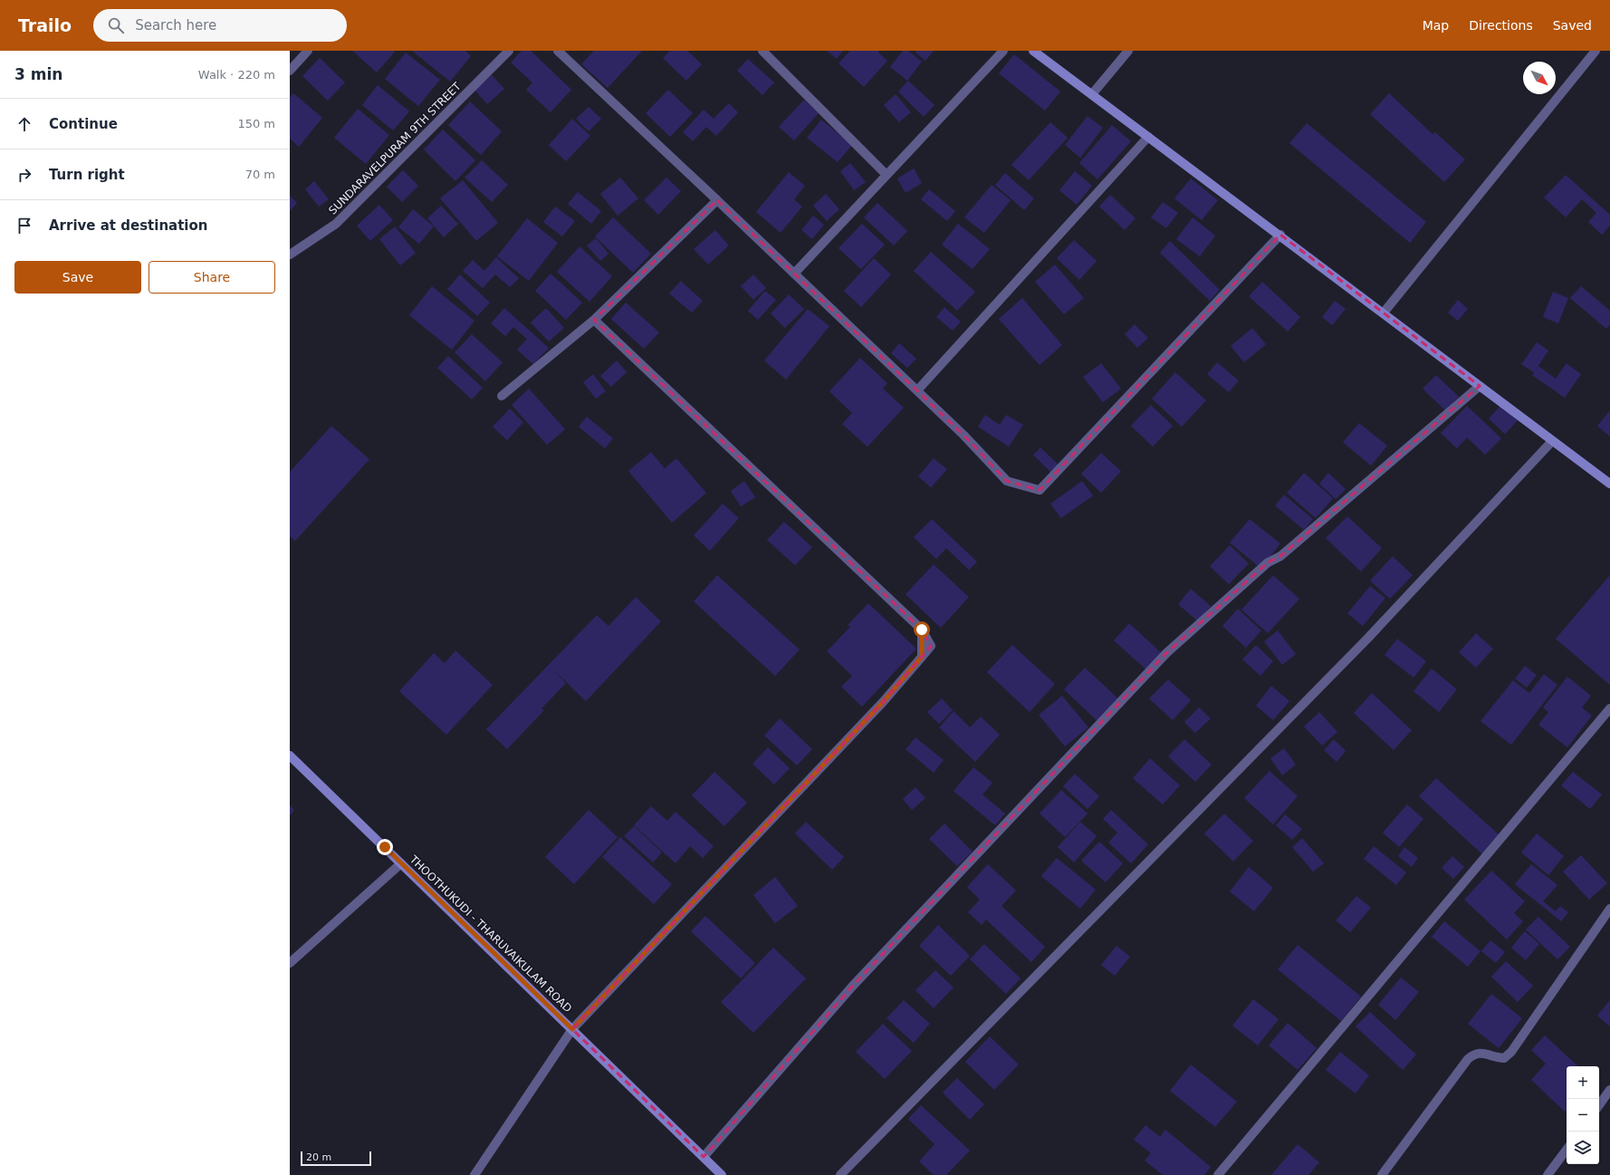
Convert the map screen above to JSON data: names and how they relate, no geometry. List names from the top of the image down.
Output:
{
  "streets": {
    "street": ["SUNDARAVELPURAM 9TH STREET", "THOOTHUKUDI - THARUVAIKULAM ROAD"]
  },
  "scale_bar": "20 m",
  "north": "bottom right",
  "page": {
    "header": "Trailo",
    "search": "Search here",
    "nav": ["Map", "Directions", "Saved"],
    "heading": ["3 min", "Walk · 220 m"],
    "list": [
      ["Continue", "150 m"],
      ["Turn right", "70 m"],
      "Arrive at destination"
    ],
    "buttons": ["Save", "Share"],
    "map_buttons": ["+", "−"],
    "scale": "20 m"
  }
}
